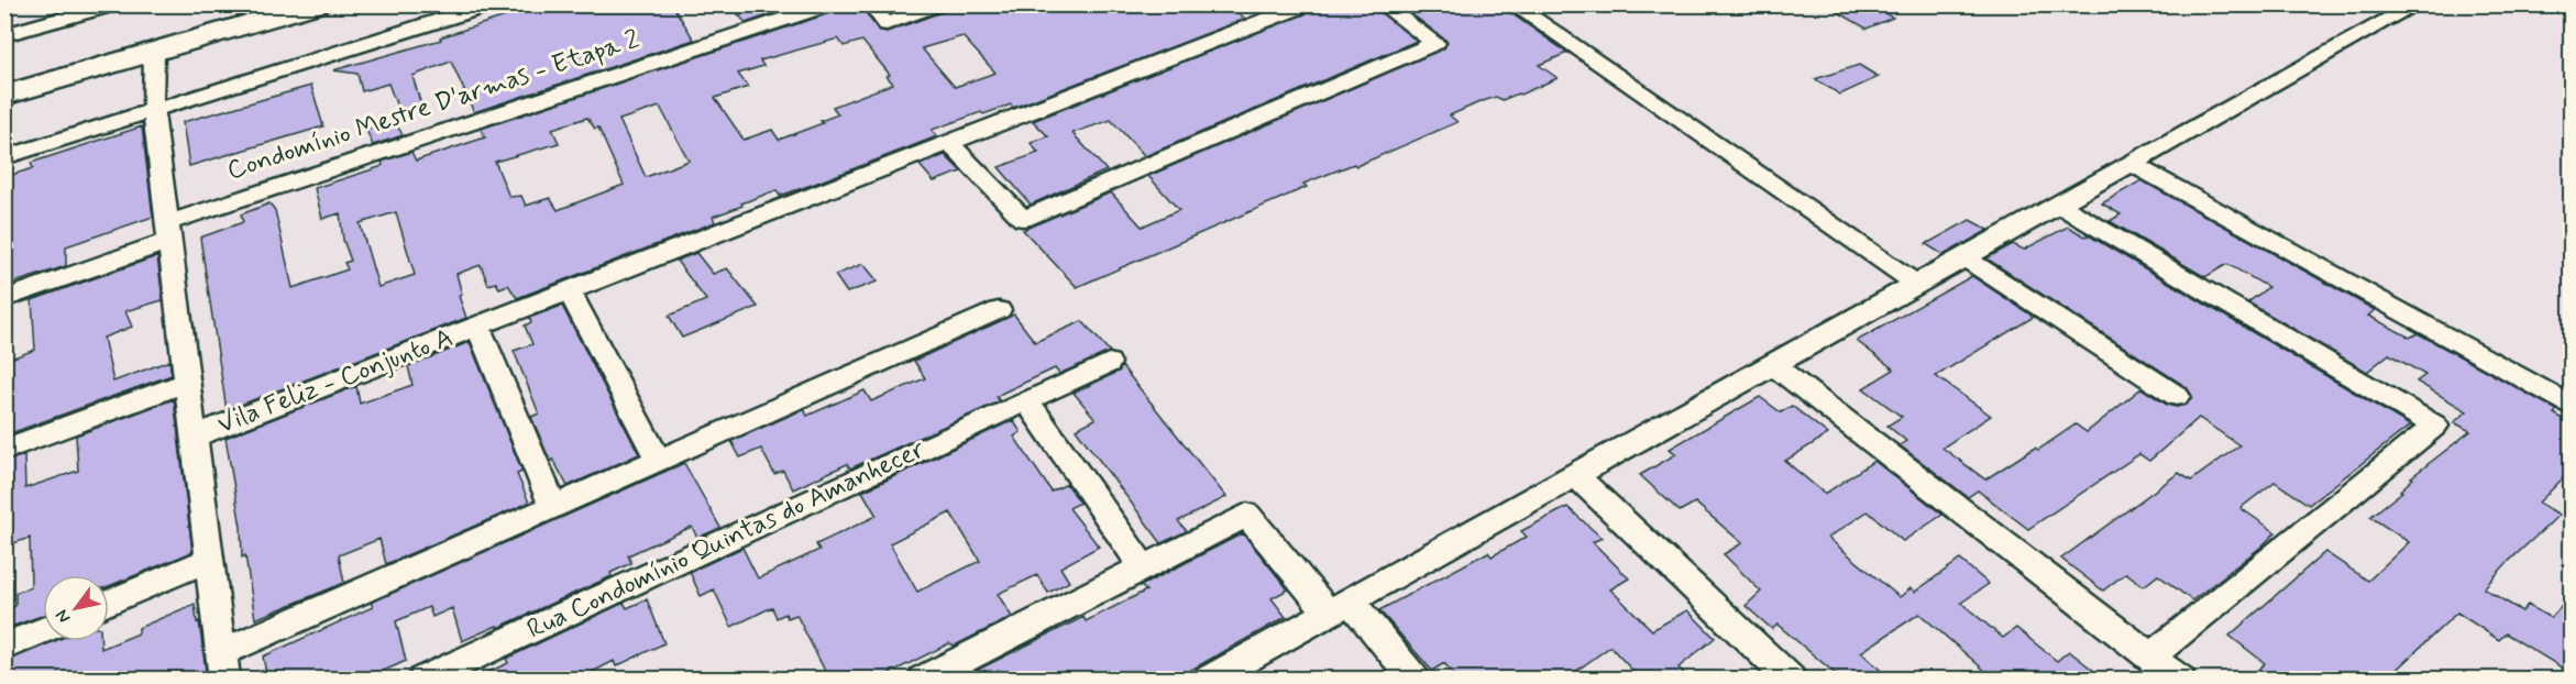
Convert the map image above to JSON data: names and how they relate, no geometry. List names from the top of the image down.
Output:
{
  "streets": {
    "street": ["Condomínio Mestre D'armas - Etapa 2", "Vila Feliz - Conjunto A", "Rua Condomínio Quintas do Amanhecer"]
  },
  "north": "bottom left"
}
